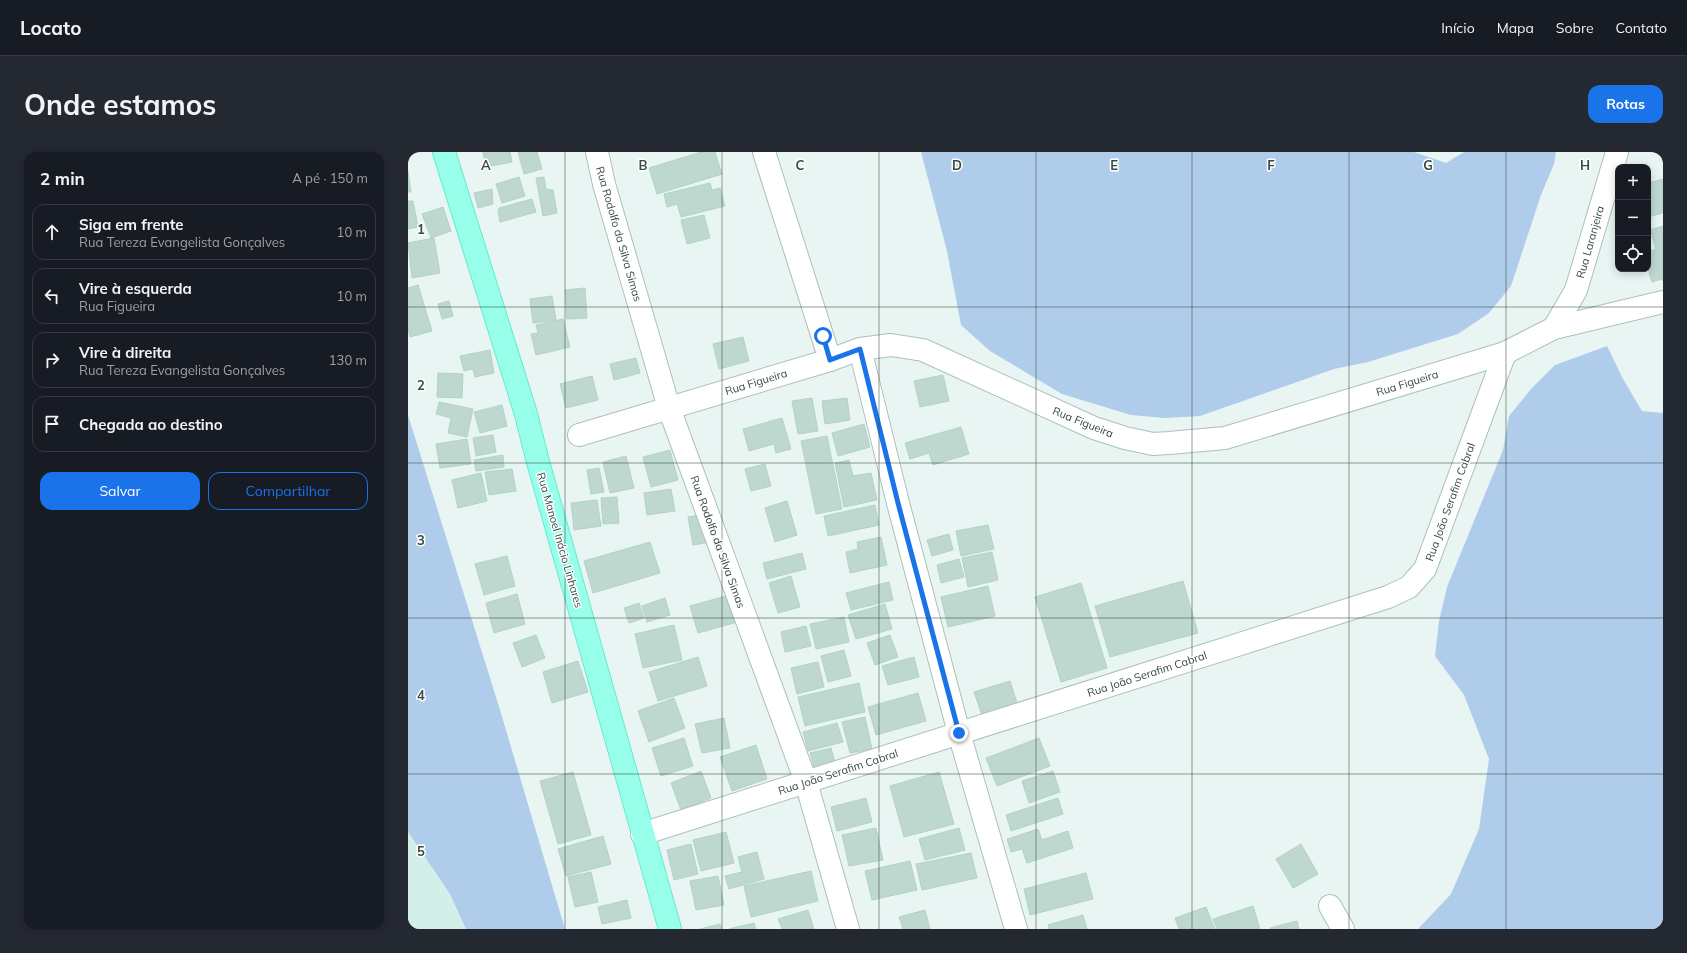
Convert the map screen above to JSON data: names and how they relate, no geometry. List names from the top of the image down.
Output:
{
  "streets": {
    "main road": ["Rua Manoel Inácio Linhares"],
    "street": [
      "Rua Rodolfo da Silva Simas",
      "Rua Laranjeira",
      "Rua Figueira",
      "Rua João Serafim Cabral"
    ]
  },
  "crossings": [
    ["Rua Rodolfo da Silva Simas", "Rua Figueira"],
    ["Rua Rodolfo da Silva Simas", "Rua João Serafim Cabral"],
    ["Rua Laranjeira", "Rua Figueira"],
    ["Rua Figueira", "Rua João Serafim Cabral"],
    ["Rua João Serafim Cabral", "Rua Manoel Inácio Linhares"]
  ],
  "page": {
    "header": "Locato",
    "nav": [
      "Início",
      "Mapa",
      "Sobre",
      "Contato"
    ],
    "buttons": [
      "Rotas",
      ["Salvar", "Compartilhar"]
    ],
    "title": "Onde estamos",
    "heading": ["2 min", "A pé · 150 m"],
    "map_buttons": ["+", "−"],
    "list": [
      ["Siga em frente", "Rua Tereza Evangelista Gonçalves", "10 m"],
      ["Vire à esquerda", "Rua Figueira", "10 m"],
      ["Vire à direita", "Rua Tereza Evangelista Gonçalves", "130 m"],
      "Chegada ao destino"
    ]
  },
  "grid": {
    "columns": [
      "A",
      "B",
      "C",
      "D",
      "E",
      "F",
      "G",
      "H"
    ],
    "rows": [
      "1",
      "2",
      "3",
      "4",
      "5"
    ]
  }
}
